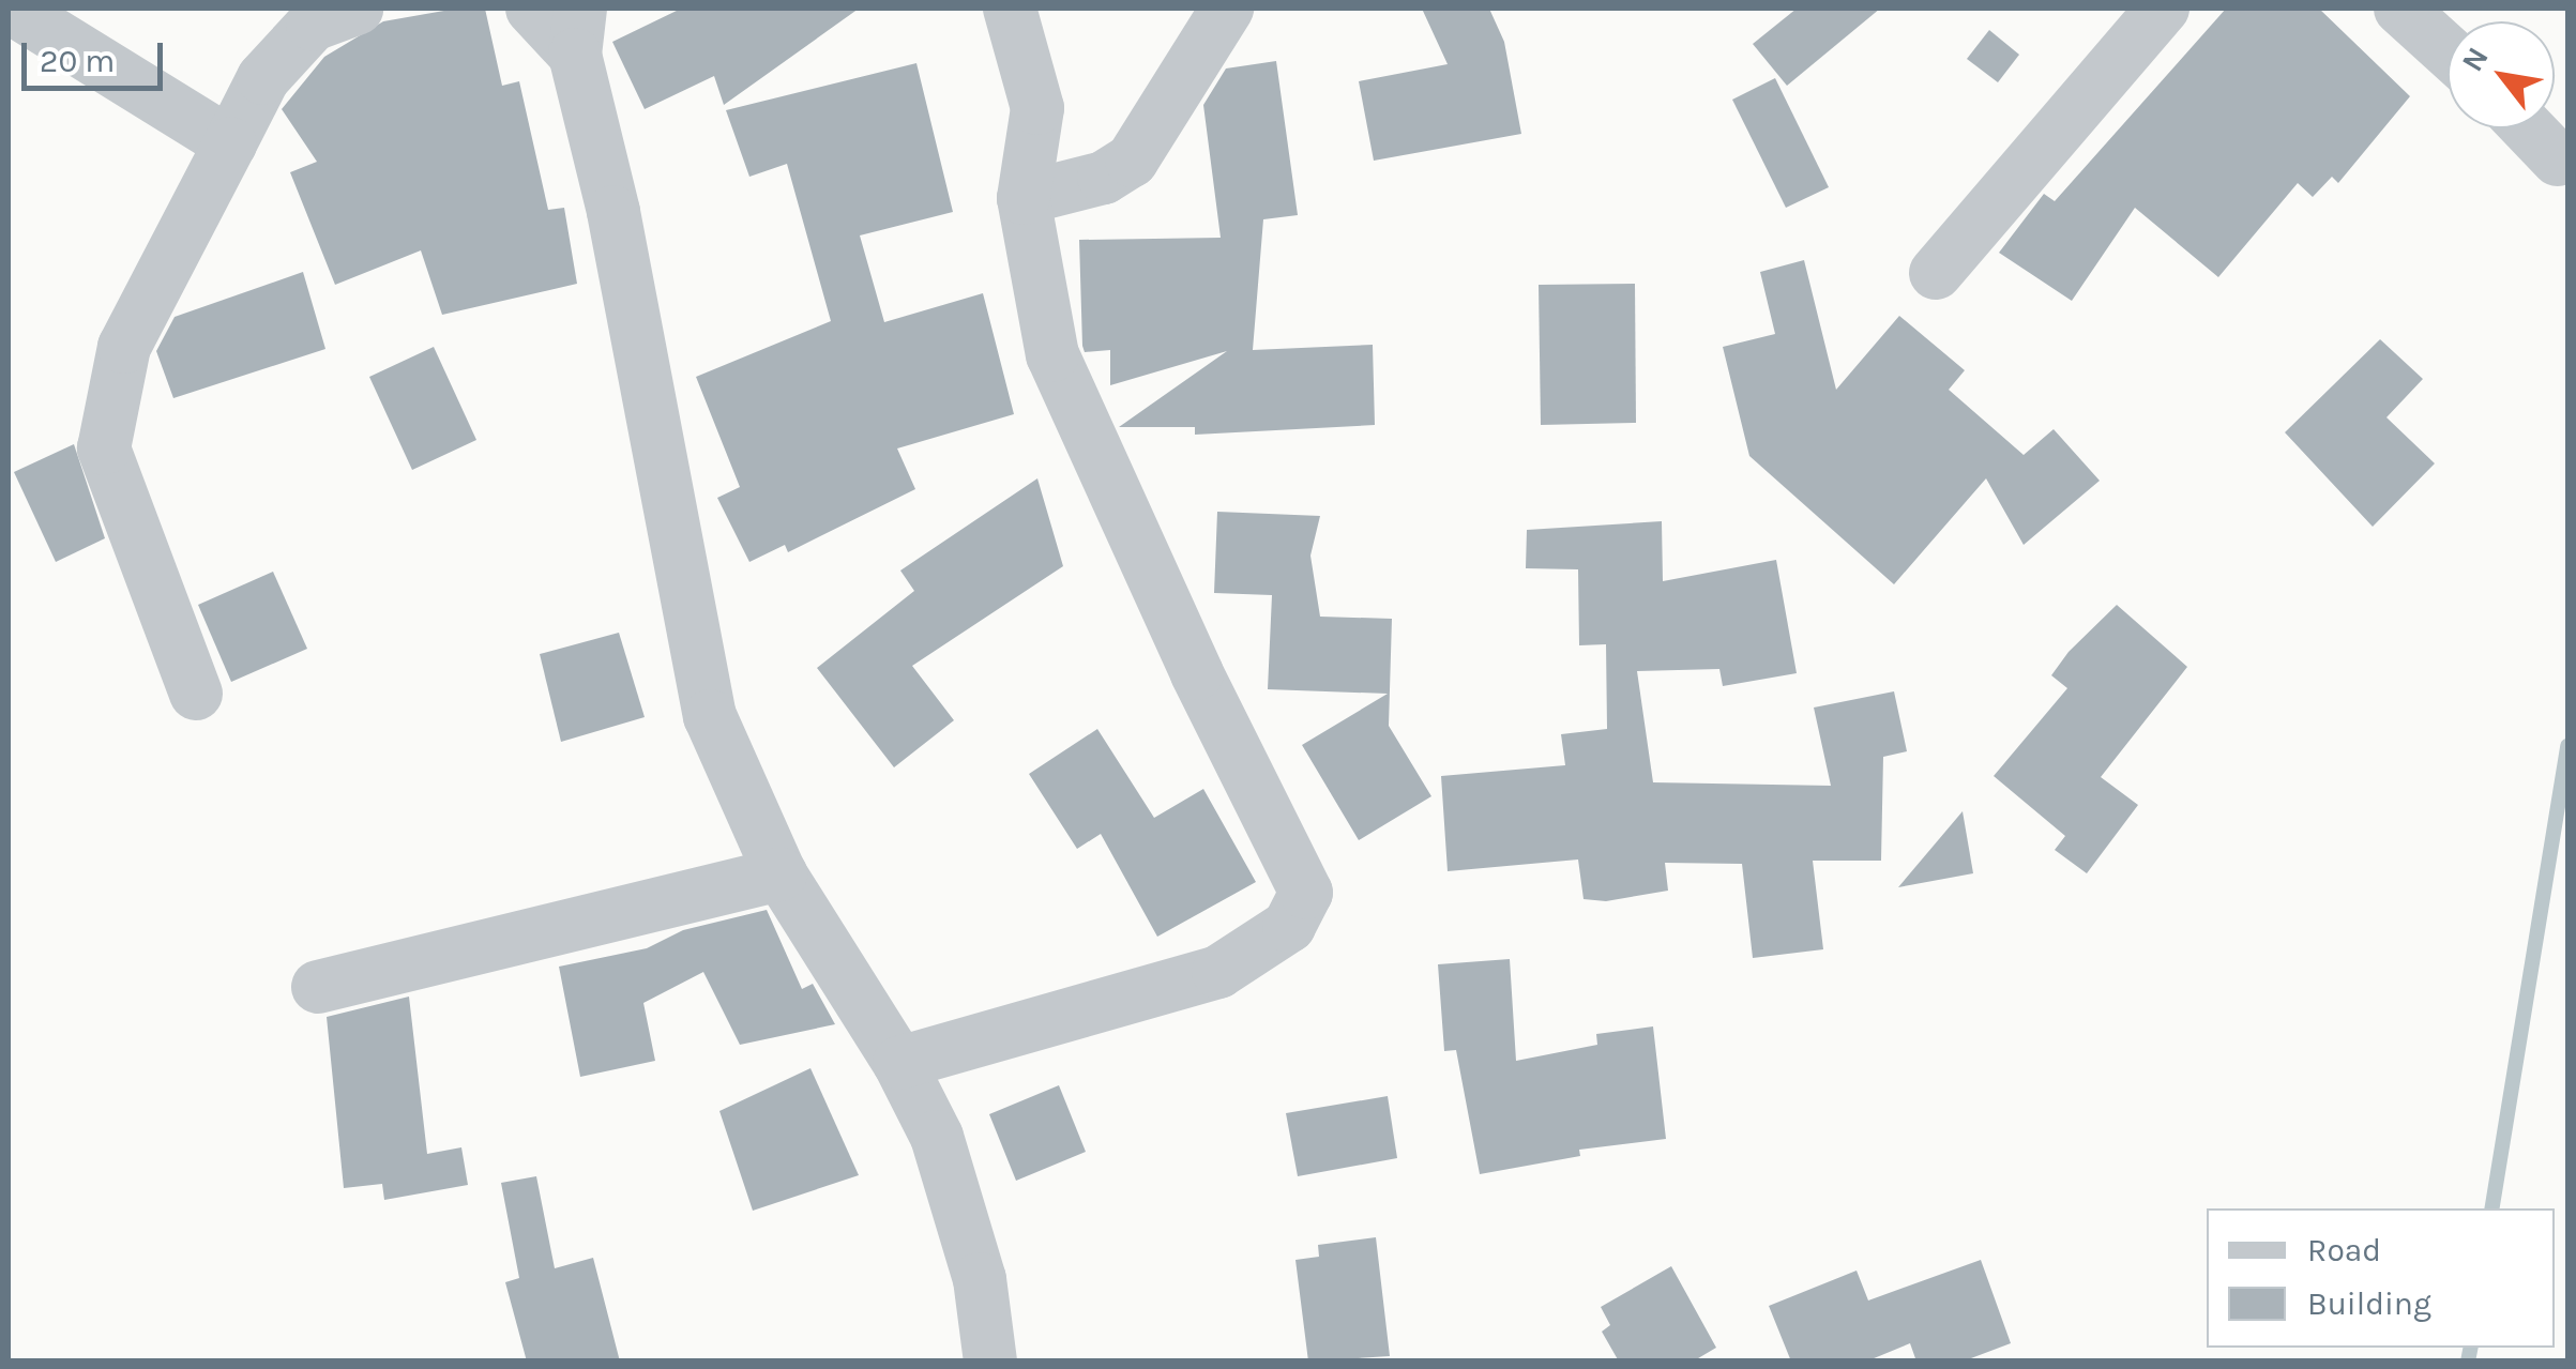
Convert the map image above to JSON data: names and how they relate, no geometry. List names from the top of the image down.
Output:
{
  "legend": ["Road", "Building"],
  "scale_bar": "20 m",
  "north": "top left"
}
